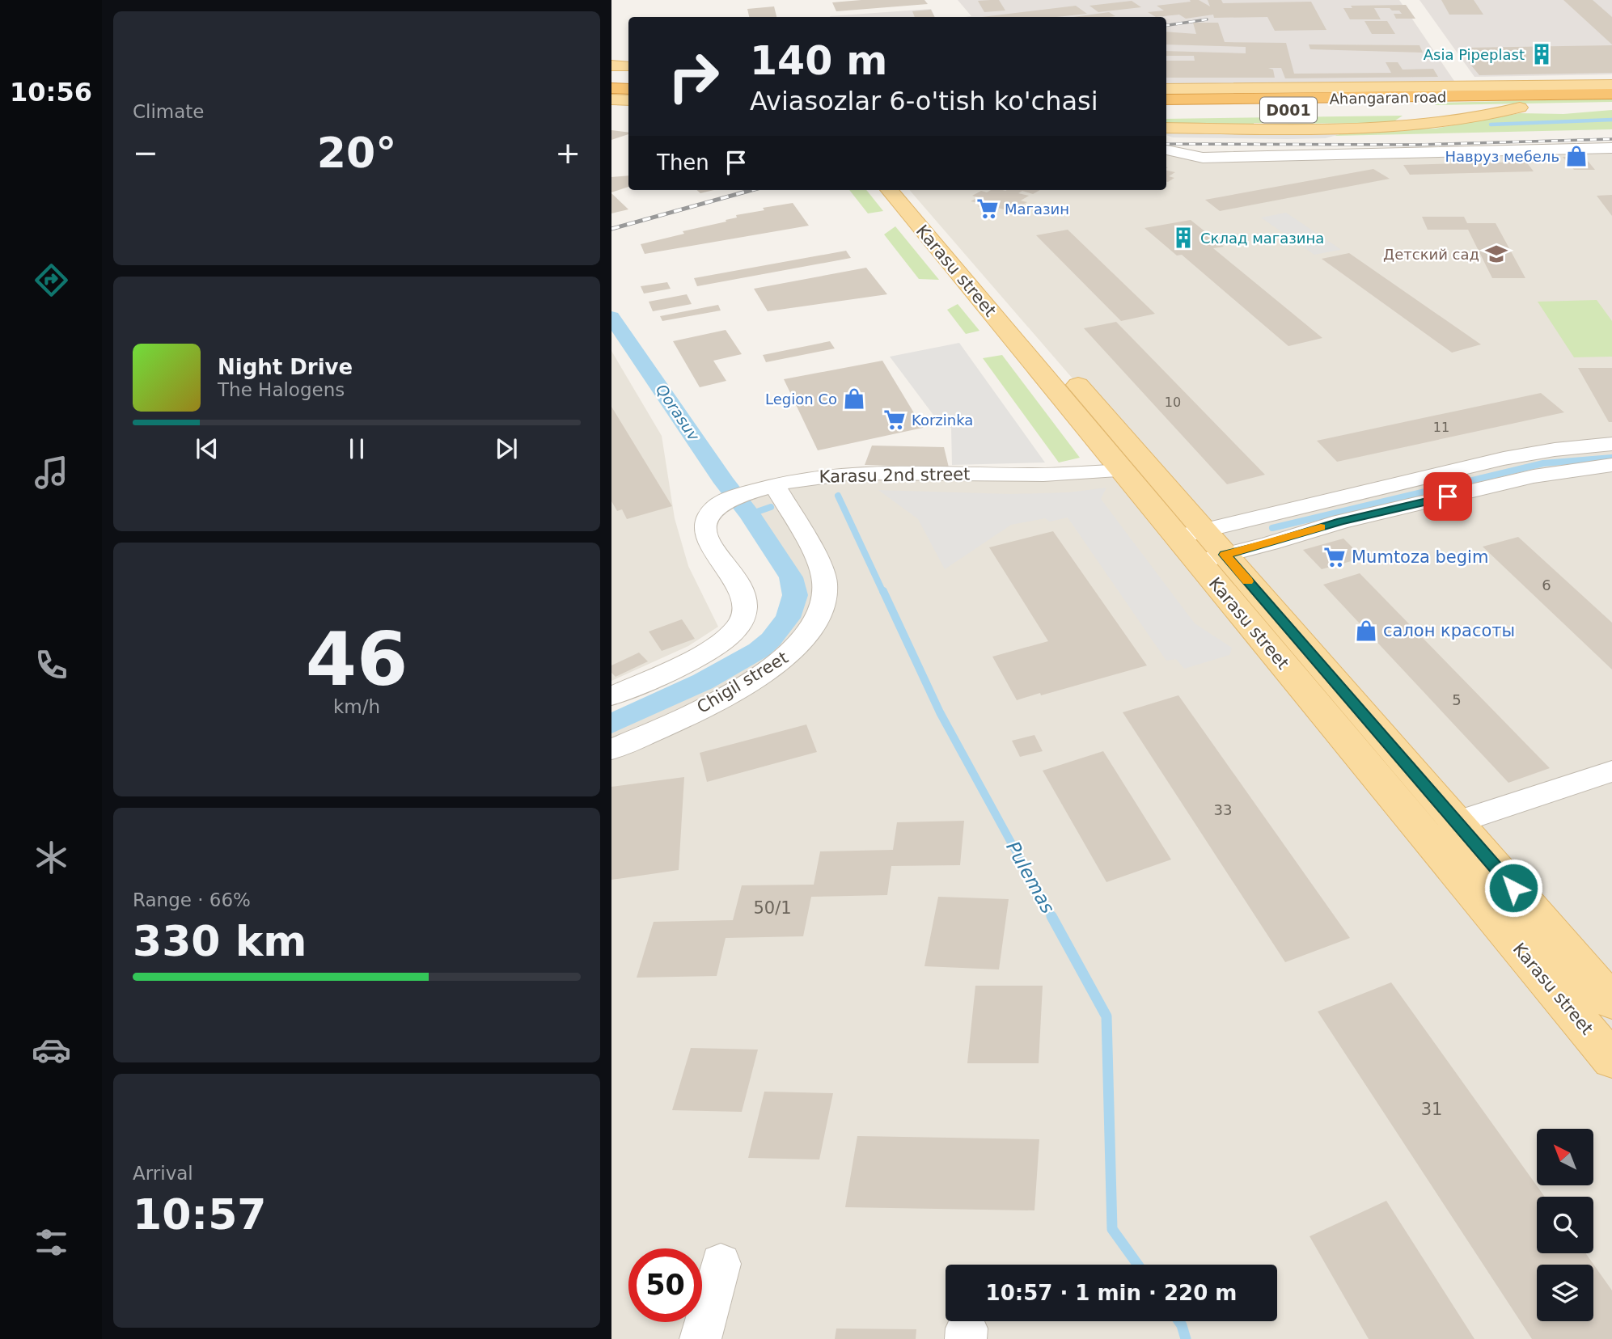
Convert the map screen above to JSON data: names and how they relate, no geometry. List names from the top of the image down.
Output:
{
  "streets": {
    "highway": ["Ahangaran road", "D001"],
    "main road": ["Karasu street"],
    "street": ["Karasu 2nd street", "Chigil street"]
  },
  "crossings": [
    ["Karasu street", "Karasu 2nd street"],
    ["Karasu 2nd street", "Chigil street"]
  ],
  "water": ["Qorasuv", "Pulemas"],
  "places": {
    "building": ["Asia Pipeplast", "Склад магазина"],
    "shop": ["Навруз мебель", "Legion Co", "салон красоты"],
    "supermarket": ["Магазин", "Korzinka", "Mumtoza begim"],
    "school or university": ["Детский сад"]
  },
  "house_numbers": [
    "10",
    "11",
    "6",
    "5",
    "33",
    "50/1",
    "31"
  ],
  "north": "top left",
  "page": {
    "tabs": "10:56",
    "tile": [
      "Climate",
      ["46", "km/h"],
      ["Range · 66%", "330 km"],
      ["Arrival", "10:57"]
    ],
    "turn": ["140 m", "Aviasozlar 6-o'tish ko'chasi"],
    "heat": ["−", "20°", "+"],
    "then": "Then",
    "song": ["Night Drive", "The Halogens"],
    "limit": "50",
    "trip": "10:57 · 1 min · 220 m"
  }
}
